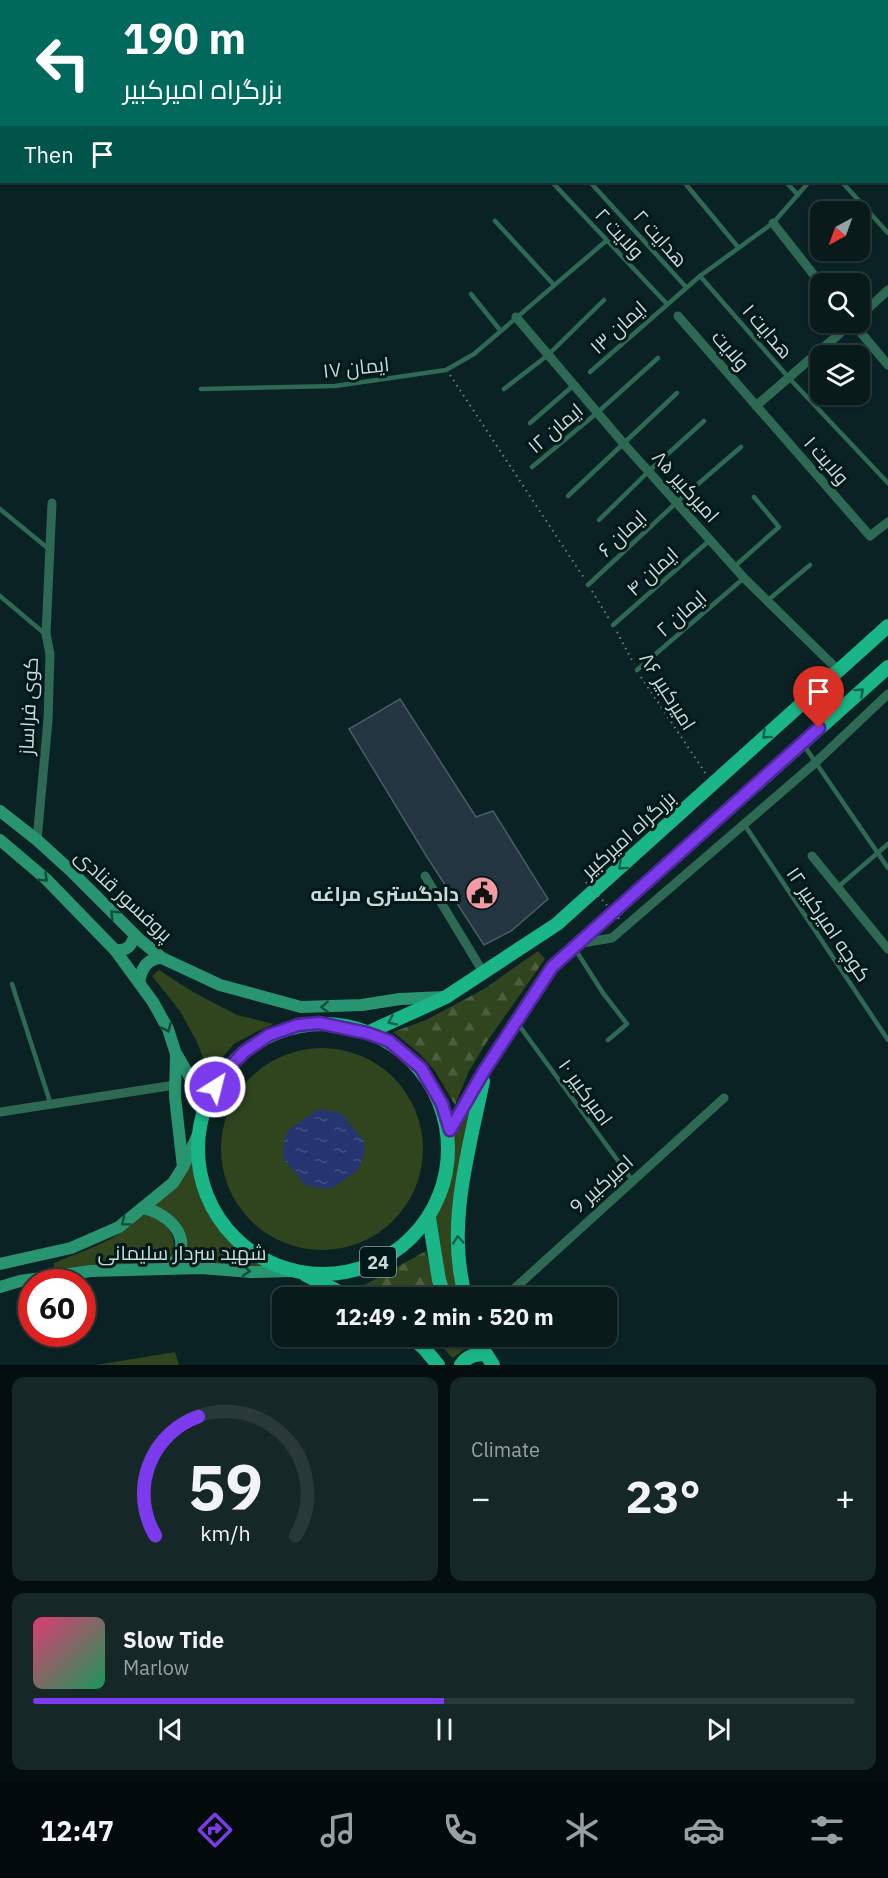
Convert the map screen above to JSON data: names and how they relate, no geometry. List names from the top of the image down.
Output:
{
  "streets": {
    "main road": [
      "بزرگراه امیرکبیر",
      "پروفسور قنادی",
      "شهید سردار سلیمانی",
      "24"
    ],
    "street": [
      "ولایت",
      "ولایت ۱",
      "امیرکبیر ۸۵",
      "کوی فراساز",
      "امیرکبیر 9"
    ],
    "lane": [
      "ولایت ۲",
      "هدایت ۲",
      "ایمان ۱۳",
      "هدایت ۱",
      "ایمان ۱۷",
      "ایمان ۱۲",
      "ایمان ۶",
      "ایمان ۴",
      "ایمان ۲",
      "کوچه امیرکبیر ۱۲",
      "امیرکبیر ۱۰"
    ],
    "path": ["امیرکبیر ۸۶"]
  },
  "crossings": [
    ["ولایت ۲", "ایمان ۱۳"],
    ["ولایت ۲", "ایمان ۱۷"],
    ["هدایت ۲", "ایمان ۱۳"],
    ["ایمان ۱۳", "هدایت ۱"],
    ["ولایت", "ولایت ۱"],
    ["ایمان ۱۷", "امیرکبیر ۸۵"],
    ["ایمان ۱۷", "امیرکبیر ۸۶"],
    ["ایمان ۱۲", "امیرکبیر ۸۵"],
    ["امیرکبیر ۸۵", "ایمان ۶"],
    ["امیرکبیر ۸۵", "ایمان ۴"],
    ["امیرکبیر ۸۵", "ایمان ۲"],
    ["امیرکبیر ۸۵", "بزرگراه امیرکبیر"],
    ["ایمان ۶", "امیرکبیر ۸۶"],
    ["ایمان ۴", "امیرکبیر ۸۶"],
    ["ایمان ۲", "امیرکبیر ۸۶"],
    ["امیرکبیر ۸۶", "بزرگراه امیرکبیر"],
    ["کوی فراساز", "پروفسور قنادی"],
    ["بزرگراه امیرکبیر", "پروفسور قنادی"],
    ["بزرگراه امیرکبیر", "24"],
    ["امیرکبیر ۱۰", "امیرکبیر 9"],
    ["امیرکبیر ۱۰", "24"],
    ["شهید سردار سلیمانی", "24"]
  ],
  "places": {
    "public building": ["دادگستری مراغه"]
  },
  "north": "bottom left",
  "page": {
    "turn": ["190 m", "بزرگراه امیرکبیر"],
    "then": "Then",
    "limit": "60",
    "trip": "12:49 · 2 min · 520 m",
    "tile": "Climate",
    "heat": ["−", "23°", "+"],
    "song": ["Slow Tide", "Marlow"],
    "tabs": "12:47",
    "gauge": ["59", "km/h"]
  }
}
